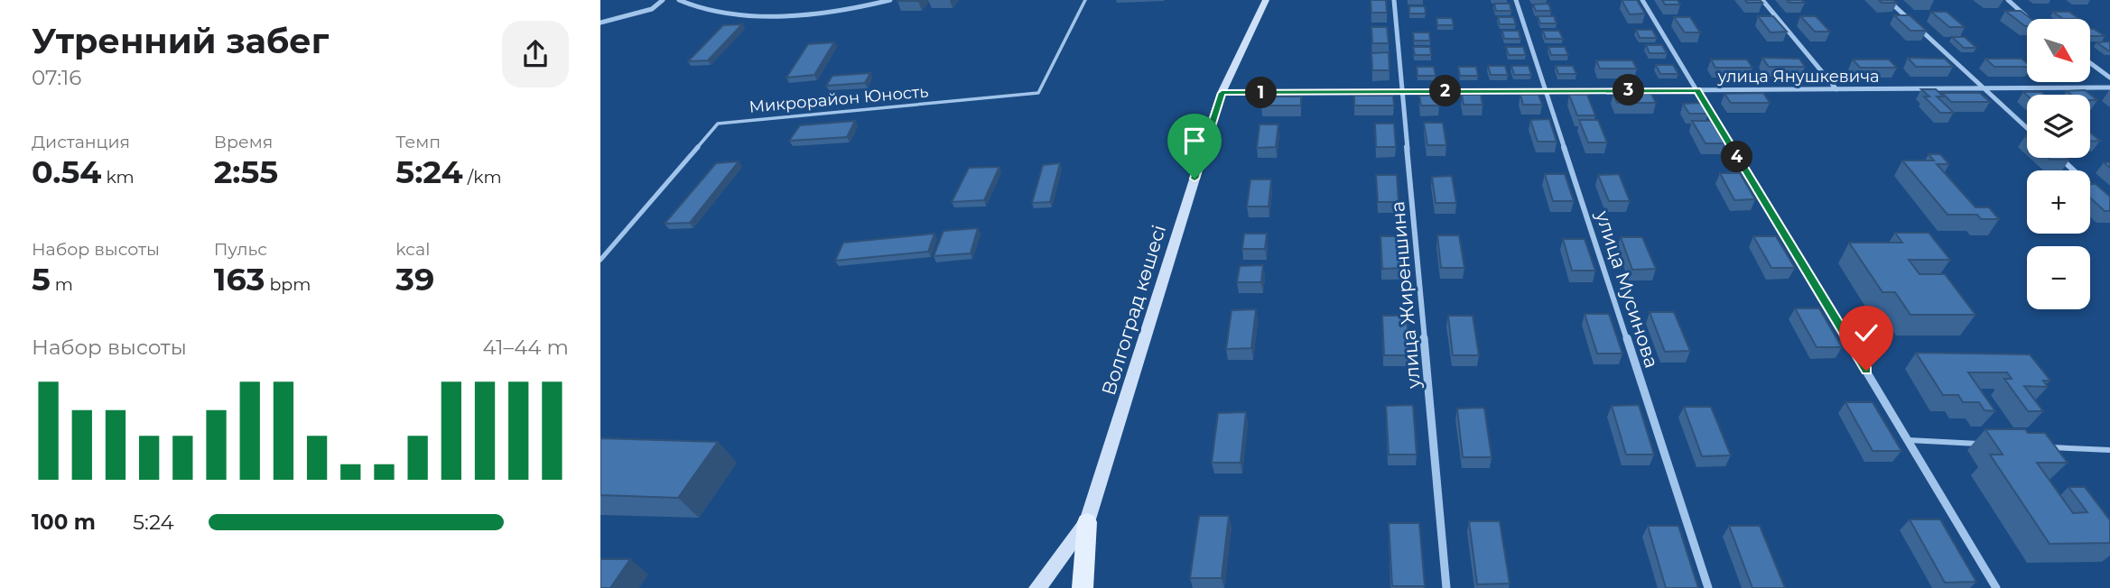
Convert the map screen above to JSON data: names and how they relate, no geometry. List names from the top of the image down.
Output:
{
  "streets": {
    "main road": ["Волгоград көшесі"],
    "street": ["улица Янушкевича", "улица Мусинова", "улица Жиреншина"],
    "lane": ["Микрорайон Юность"]
  },
  "crossings": [
    ["улица Янушкевича", "улица Мусинова"],
    ["улица Янушкевича", "улица Жиреншина"],
    ["улица Янушкевича", "Волгоград көшесі"]
  ],
  "north": "bottom right",
  "page": {
    "heading": ["Утренний забег", "07:16"],
    "map_buttons": ["+", "−"],
    "pins": [
      "3",
      "2",
      "1",
      "4"
    ],
    "stats": [
      ["Дистанция", "0.54 km"],
      ["Время", "2:55"],
      ["Темп", "5:24 /km"],
      ["Набор высоты", "5 m"],
      ["Пульс", "163 bpm"],
      ["kcal", "39"]
    ],
    "chart": ["Набор высоты", "41–44 m"],
    "list": [
      {
        "name": "100 m",
        "note": "5:24"
      }
    ]
  }
}
